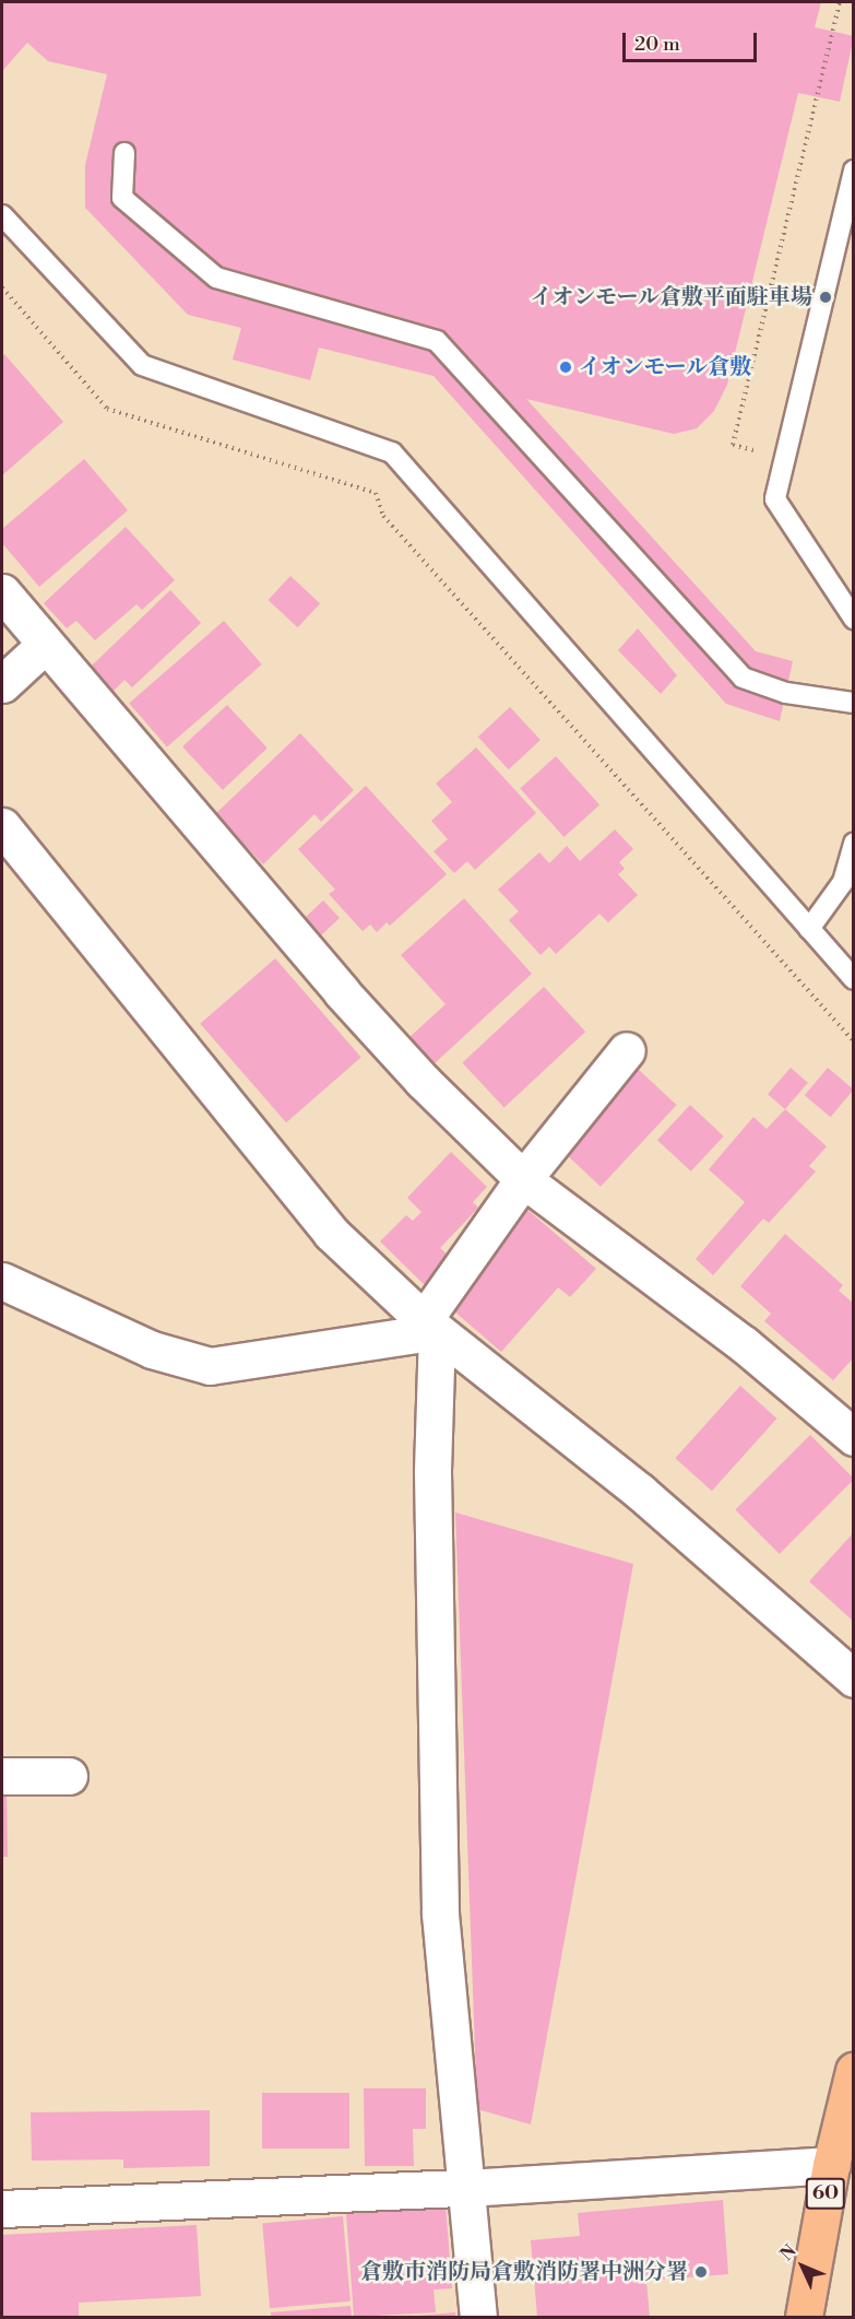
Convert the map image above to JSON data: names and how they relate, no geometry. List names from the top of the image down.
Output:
{
  "streets": {
    "main road": ["60"]
  },
  "places": ["イオンモール倉敷平面駐車場", "イオンモール倉敷", "倉敷市消防局倉敷消防署中洲分署"],
  "scale_bar": "20 m",
  "north": "top left"
}
